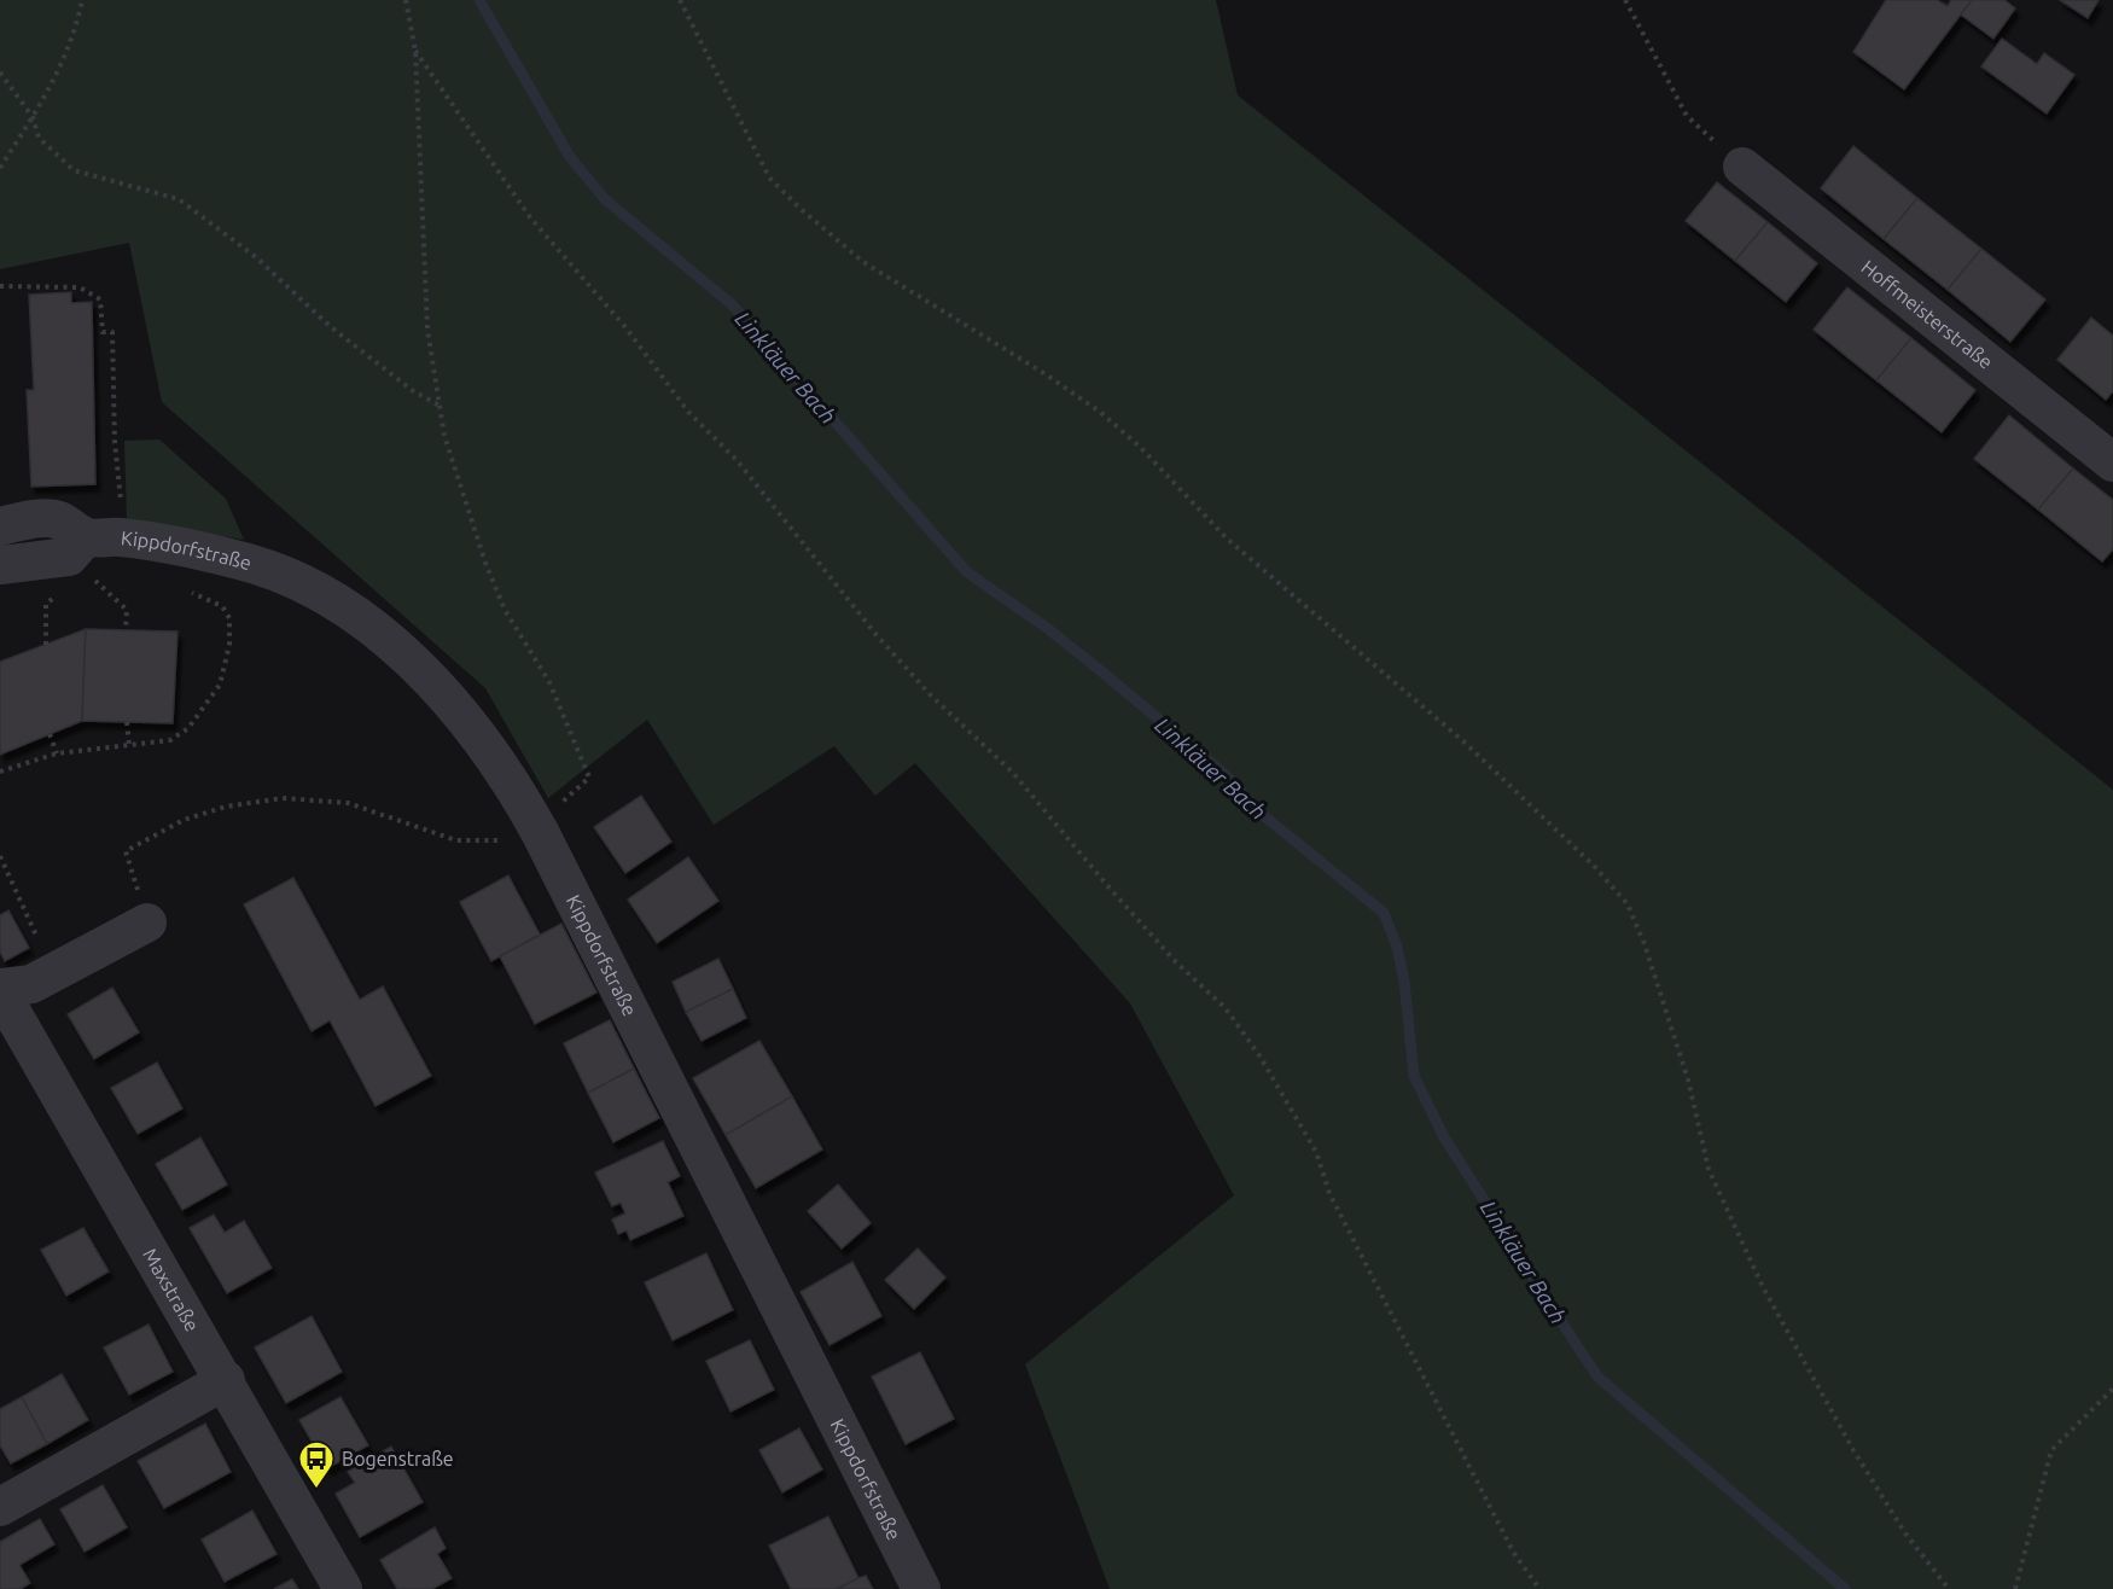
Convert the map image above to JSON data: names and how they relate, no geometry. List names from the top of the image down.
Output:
{
  "streets": {
    "street": ["Hoffmeisterstraße", "Kippdorfstraße", "Maxstraße"]
  },
  "water": ["Linkläuer Bach"],
  "places": {
    "bus stop": ["Bogenstraße"]
  }
}
